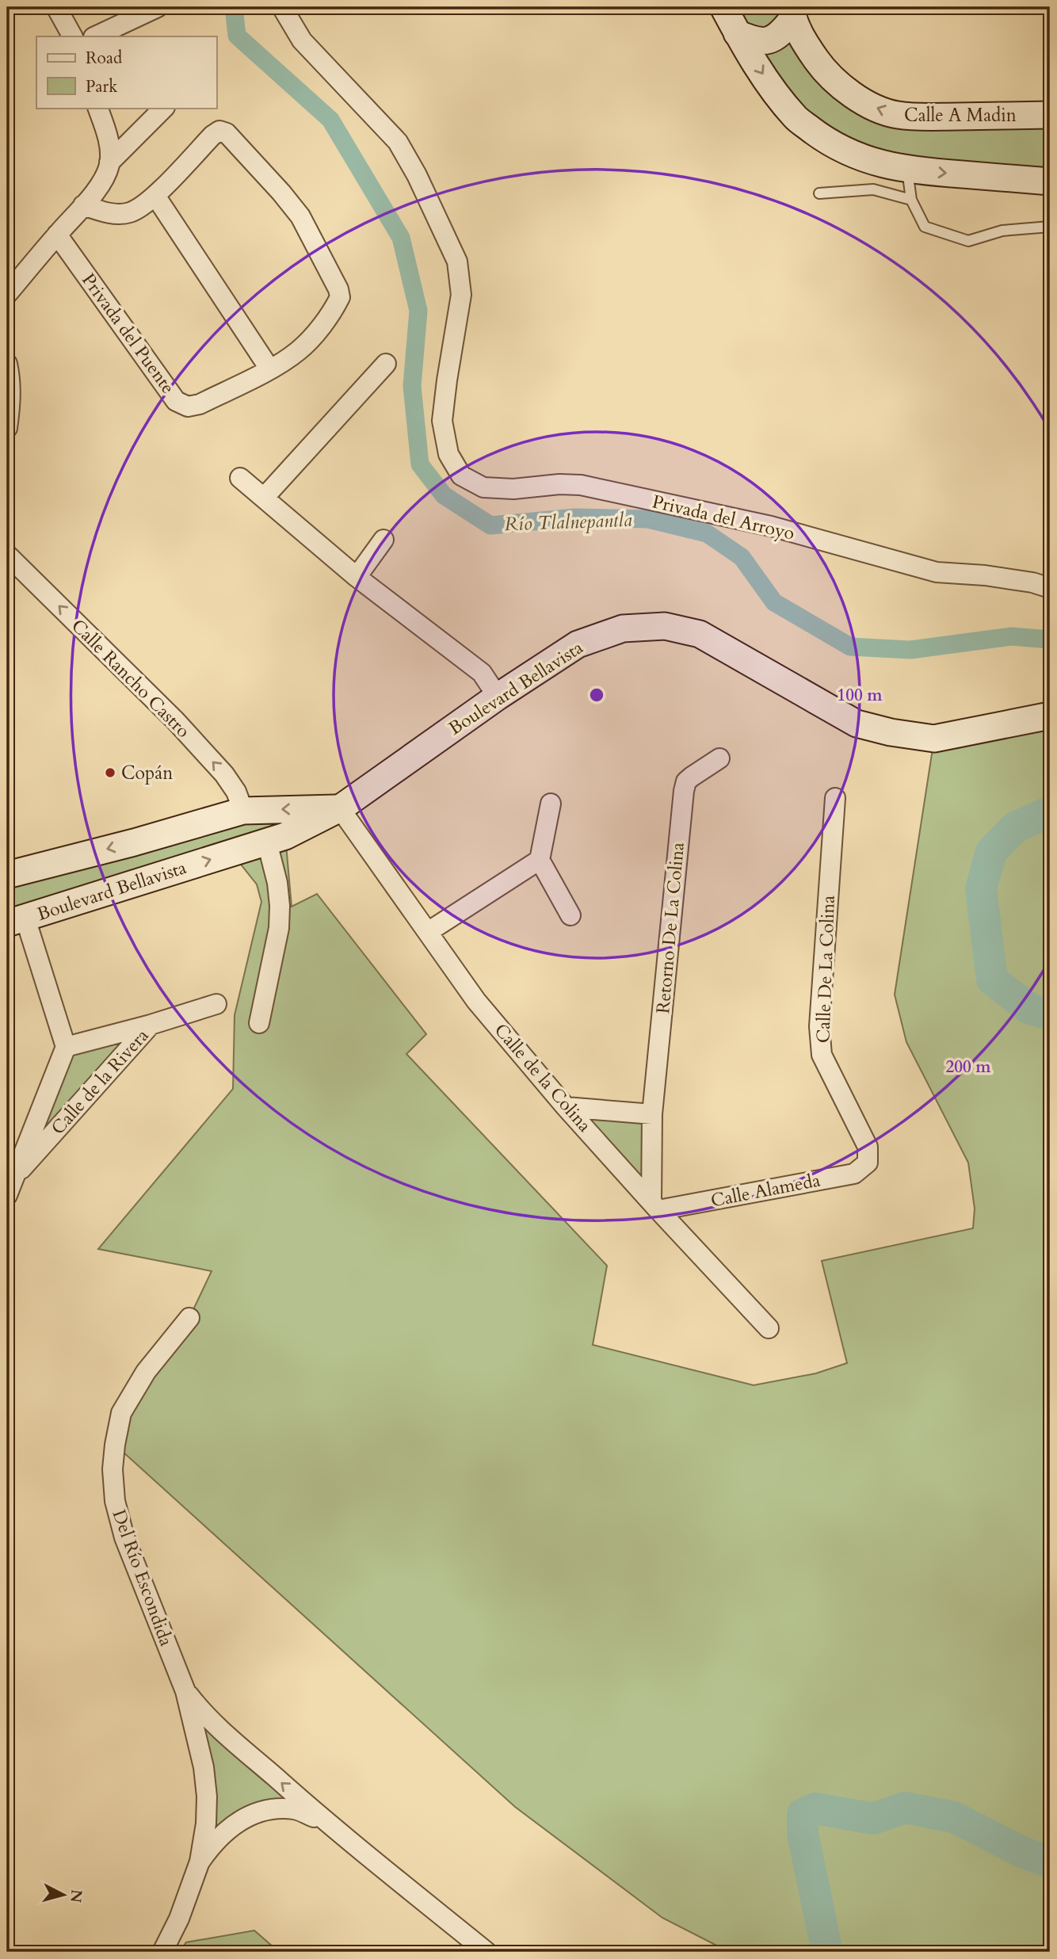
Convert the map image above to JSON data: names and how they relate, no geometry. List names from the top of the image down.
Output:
{
  "streets": {
    "main road": ["Calle A Madin", "Boulevard Bellavista"],
    "street": [
      "Privada del Puente",
      "Privada del Arroyo",
      "Calle Rancho Castro",
      "Retorno De La Colina",
      "Calle De La Colina",
      "Calle de la Colina",
      "Calle de la Rivera",
      "Calle Alameda",
      "Del Río Escondida"
    ]
  },
  "crossings": [
    ["Calle Rancho Castro", "Boulevard Bellavista"],
    ["Boulevard Bellavista", "Calle de la Colina"],
    ["Retorno De La Colina", "Calle de la Colina"],
    ["Retorno De La Colina", "Calle Alameda"],
    ["Calle De La Colina", "Calle Alameda"],
    ["Calle de la Colina", "Calle Alameda"]
  ],
  "one_way": ["Calle Rancho Castro"],
  "water": ["Río Tlalnepantla"],
  "places": ["Copán"],
  "legend": ["Road", "Park"],
  "north": "right",
  "rings": ["100 m", "200 m"]
}
